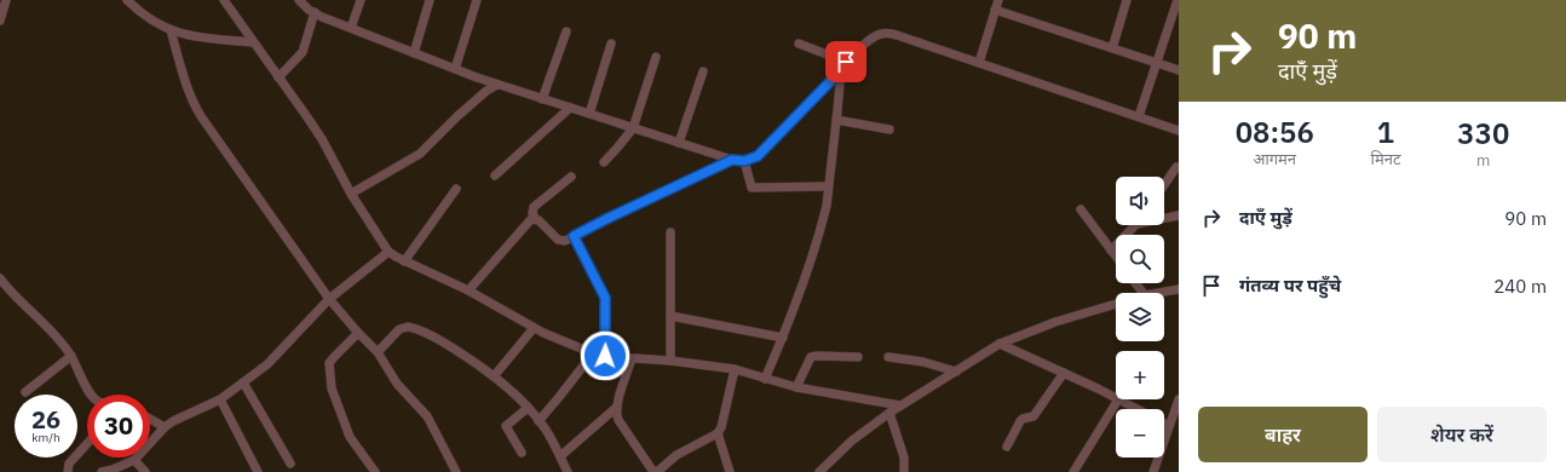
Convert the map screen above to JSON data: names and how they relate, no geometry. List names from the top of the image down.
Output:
{
  "page": {
    "turn": ["90 m", "दाएँ मुड़ें"],
    "eta": [
      "08:56",
      "आगमन",
      "1",
      "मिनट",
      "330",
      "m"
    ],
    "map_buttons": ["+", "−"],
    "list": [
      {
        "name": "दाएँ मुड़ें",
        "value": "90 m"
      },
      {
        "name": "गंतव्य पर पहुँचे",
        "value": "240 m"
      }
    ],
    "speed": "26 km/h",
    "limit": "30",
    "buttons": ["बाहर", "शेयर करें"]
  }
}
